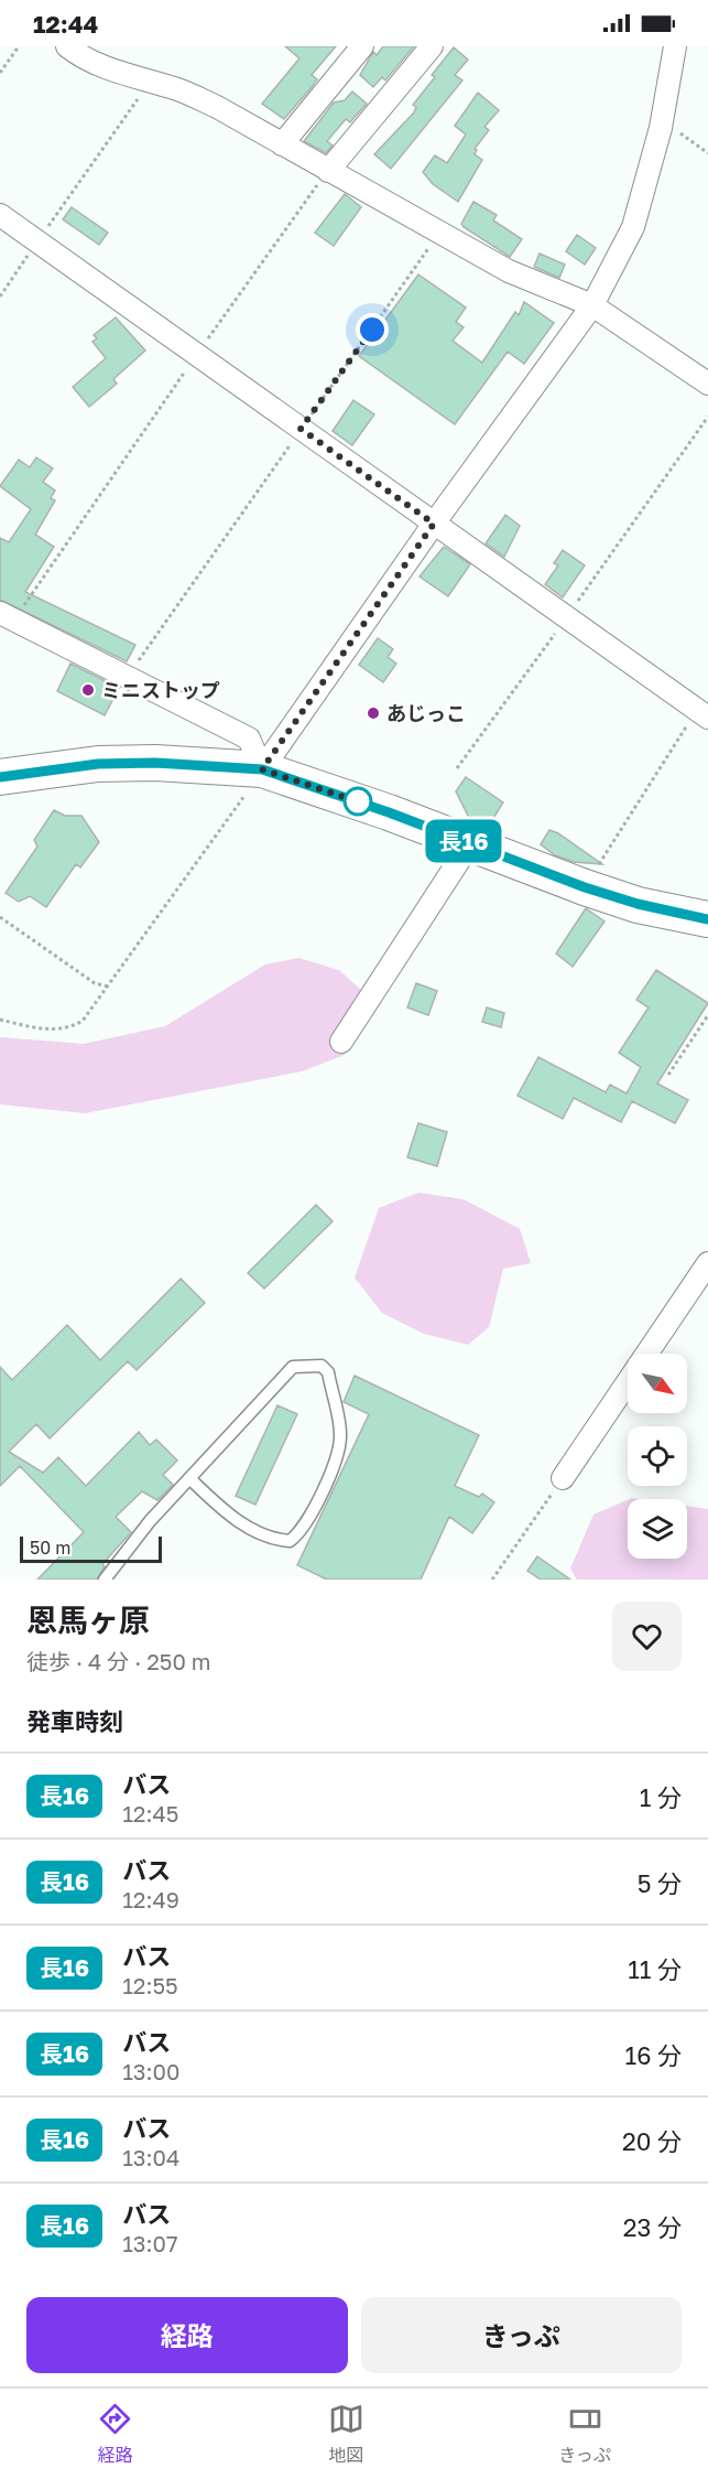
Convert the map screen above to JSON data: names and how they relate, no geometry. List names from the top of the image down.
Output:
{
  "places": ["ミニストップ", "あじっこ"],
  "lines": ["bus line 長16"],
  "scale_bar": "50 m",
  "north": "bottom right",
  "page": {
    "status": "12:44",
    "on_map": "長16",
    "scale": "50 m",
    "heading": [
      ["恩馬ヶ原", "徒歩 · 4 分 · 250 m"],
      "発車時刻"
    ],
    "list": [
      {
        "mark": "長16",
        "name": "バス",
        "note": "12:45",
        "value": "1 分"
      },
      {
        "mark": "長16",
        "name": "バス",
        "note": "12:49",
        "value": "5 分"
      },
      {
        "mark": "長16",
        "name": "バス",
        "note": "12:55",
        "value": "11 分"
      },
      {
        "mark": "長16",
        "name": "バス",
        "note": "13:00",
        "value": "16 分"
      },
      {
        "mark": "長16",
        "name": "バス",
        "note": "13:04",
        "value": "20 分"
      },
      {
        "mark": "長16",
        "name": "バス",
        "note": "13:07",
        "value": "23 分"
      }
    ],
    "buttons": ["経路", "きっぷ"],
    "tabs": ["経路", "地図", "きっぷ"]
  }
}
